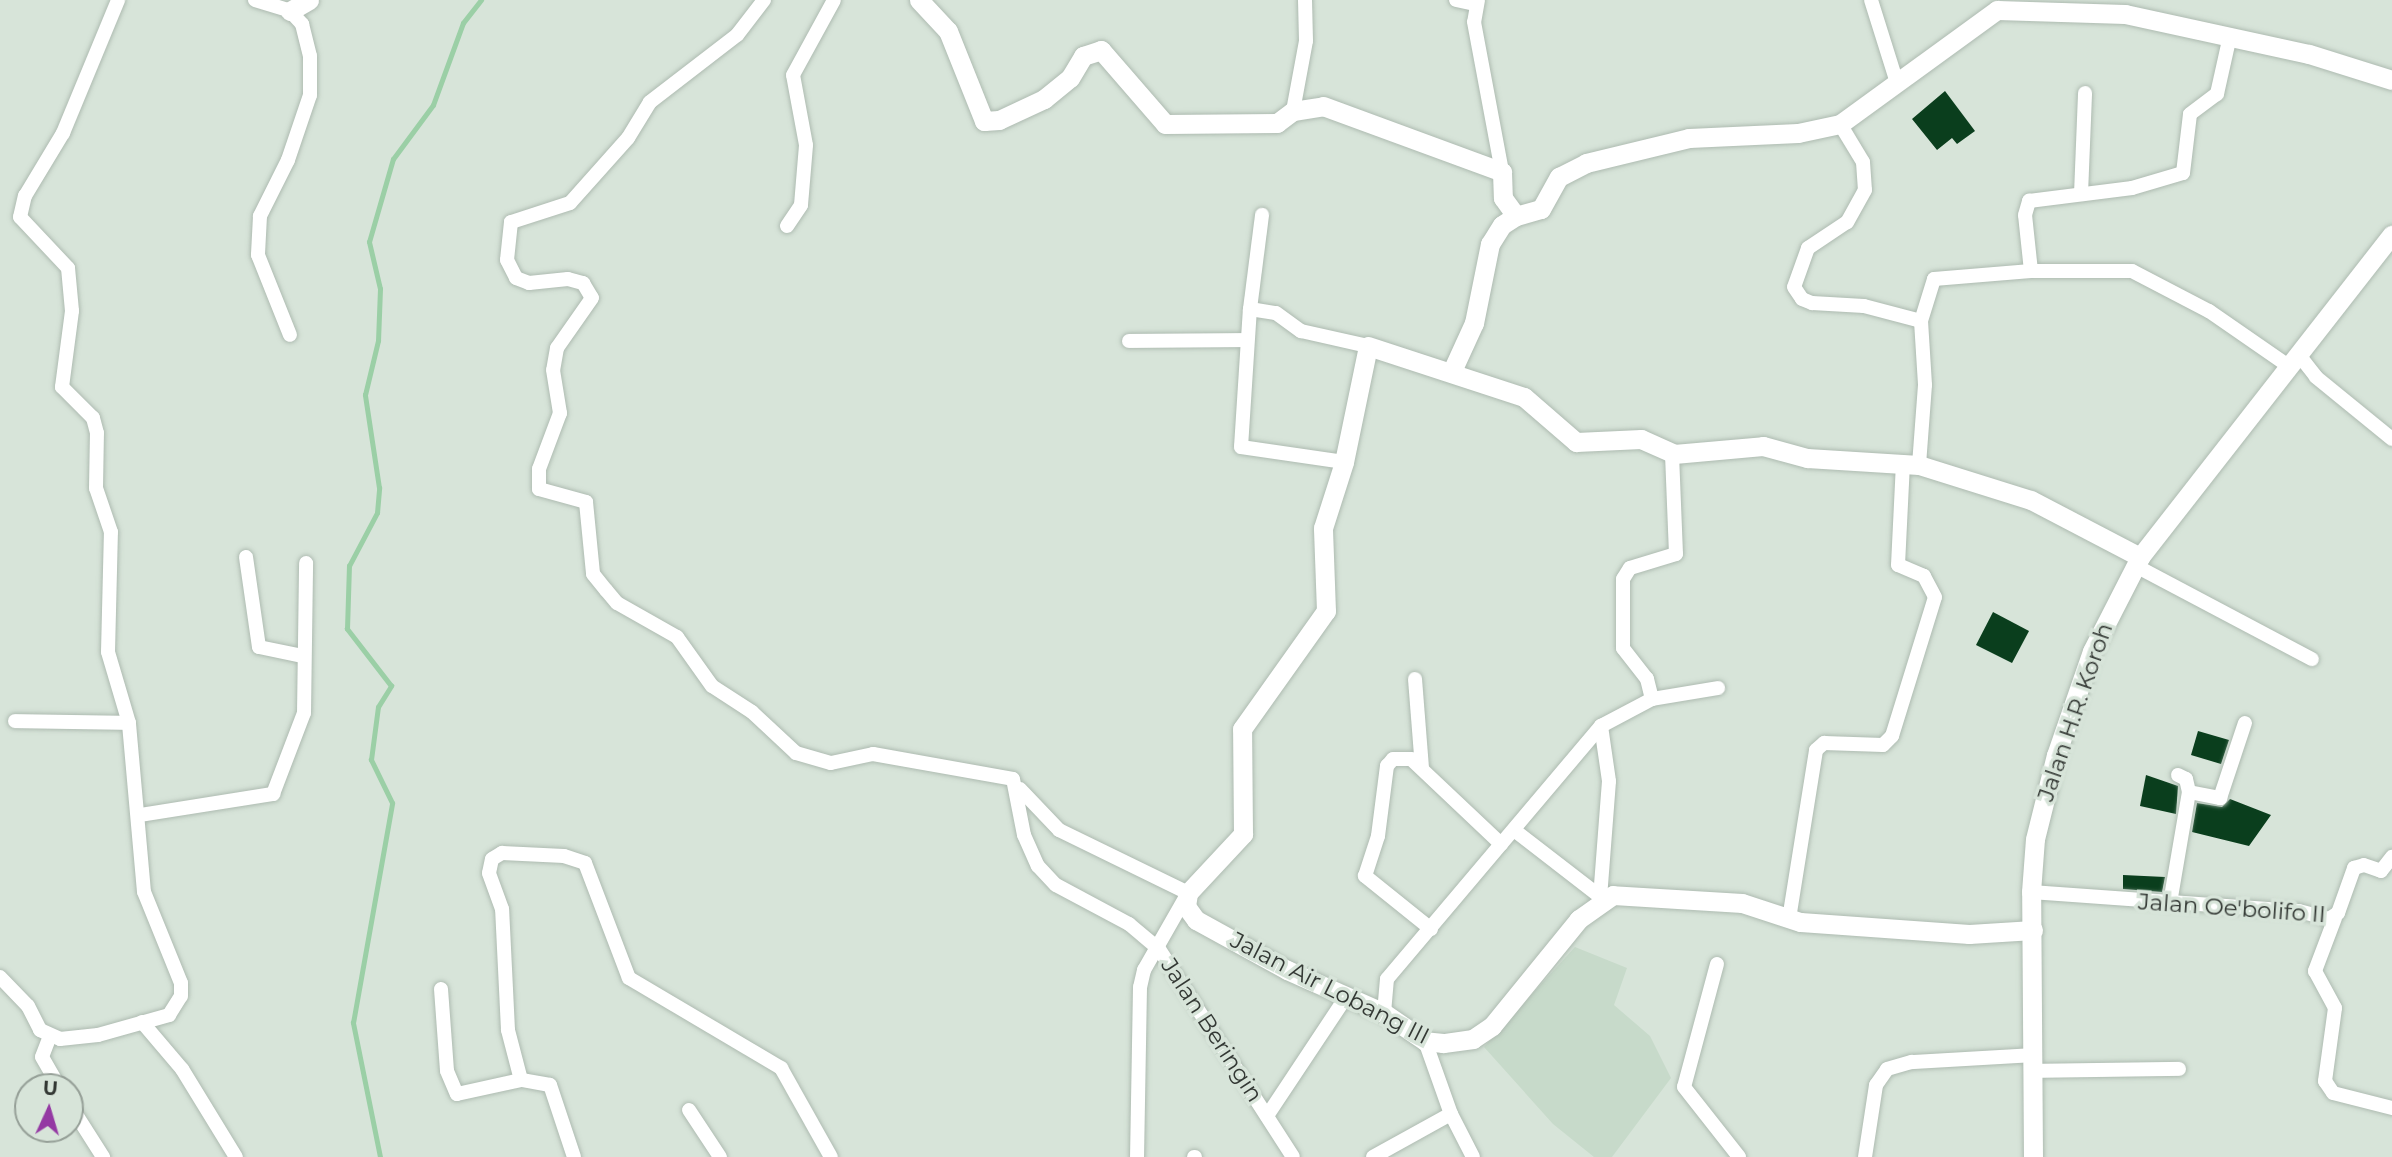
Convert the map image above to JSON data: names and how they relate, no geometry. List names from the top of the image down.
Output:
{
  "streets": {
    "street": [
      "Jalan H.R. Koroh",
      "Jalan Oe'bolifo II",
      "Jalan Air Lobang III",
      "Jalan Beringin"
    ]
  },
  "crossings": [
    ["Jalan H.R. Koroh", "Jalan Oe'bolifo II"]
  ],
  "north": "top"
}
